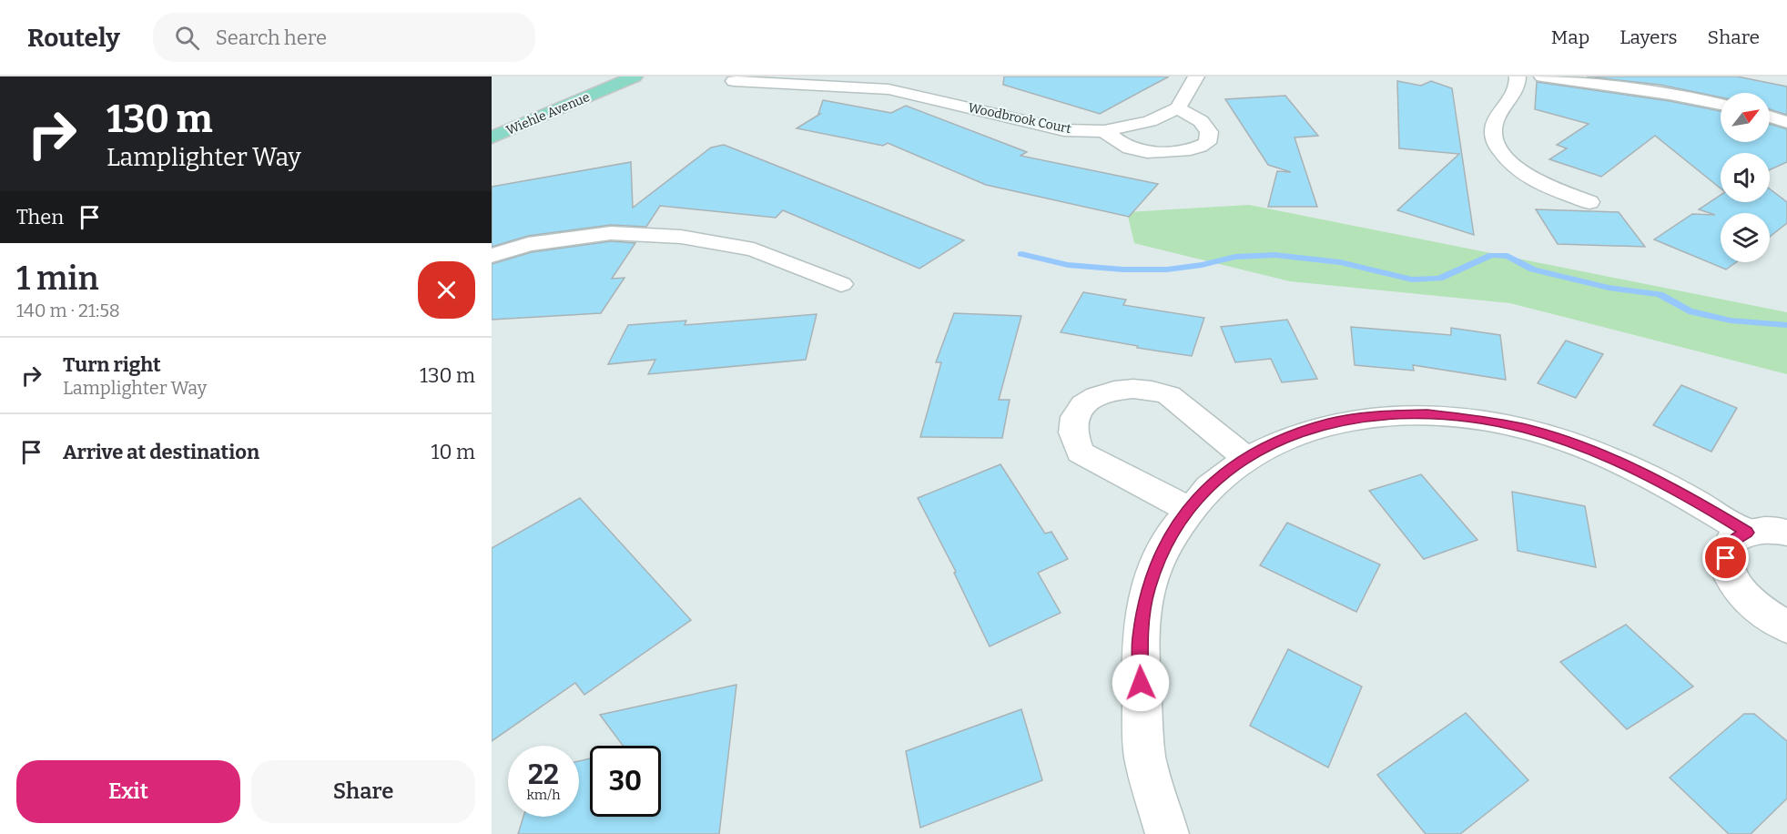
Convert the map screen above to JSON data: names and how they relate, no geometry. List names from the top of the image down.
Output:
{
  "streets": {
    "main road": ["Wiehle Avenue"],
    "street": ["Woodbrook Court"]
  },
  "north": "top right",
  "page": {
    "header": "Routely",
    "search": "Search here",
    "nav": ["Map", "Layers", "Share"],
    "turn": ["130 m", "Lamplighter Way"],
    "then": "Then",
    "heading": ["1 min", "140 m · 21:58"],
    "list": [
      {
        "name": "Turn right",
        "note": "Lamplighter Way",
        "value": "130 m"
      },
      {
        "name": "Arrive at destination",
        "value": "10 m"
      }
    ],
    "speed": "22 km/h",
    "limit": "30",
    "buttons": ["Exit", "Share"]
  }
}
